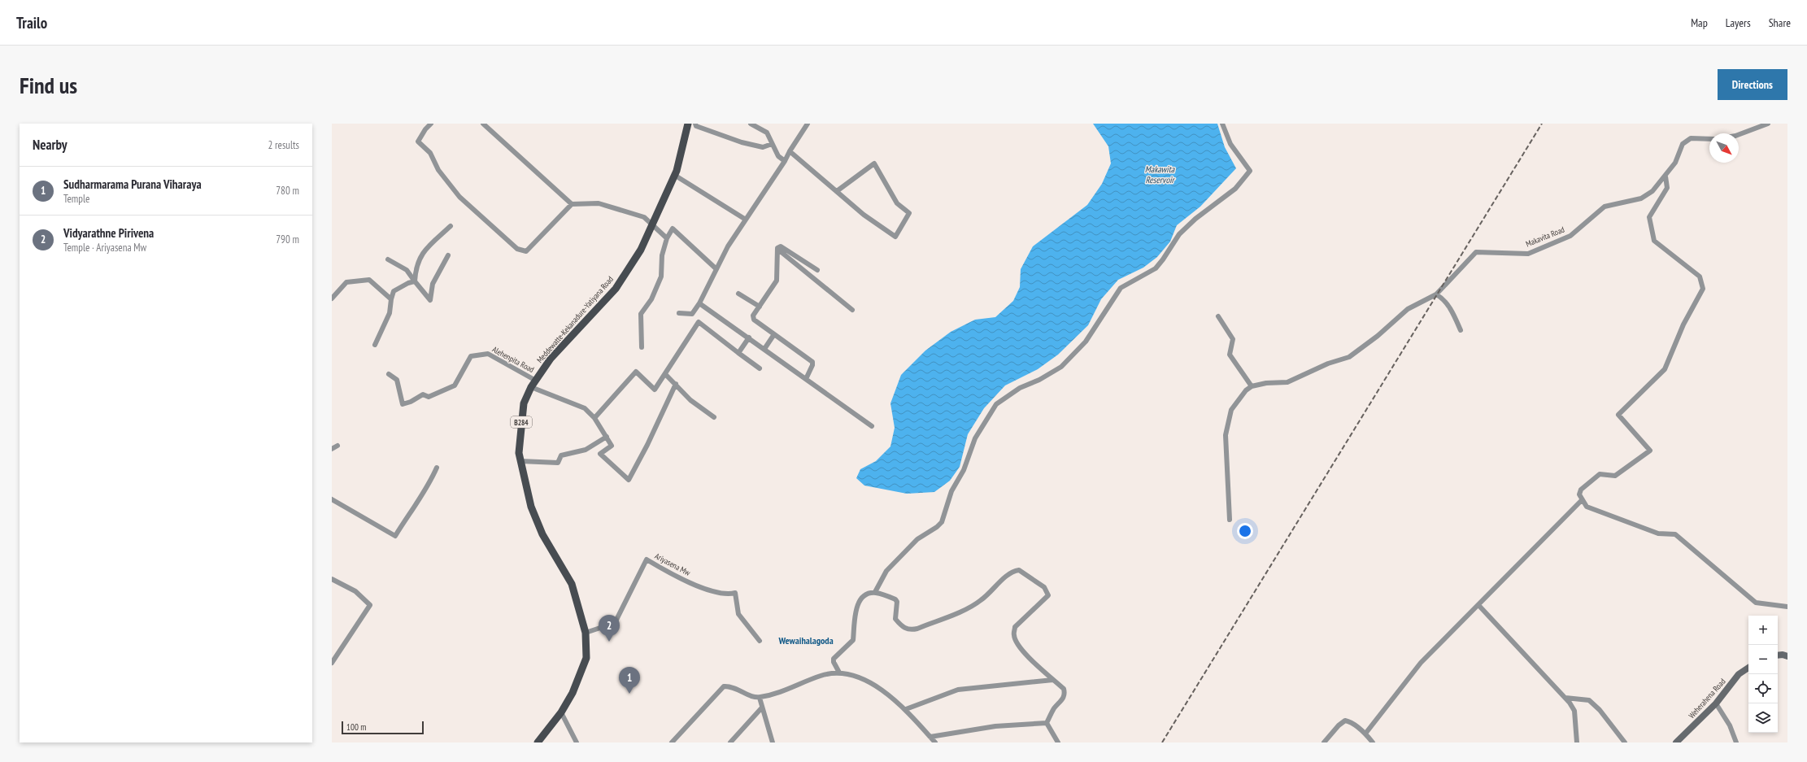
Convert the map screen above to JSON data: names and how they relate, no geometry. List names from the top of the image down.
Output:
{
  "streets": {
    "main road": ["Meddewatte-Kekanadure-Yatiyana Road", "B284", "Weherahena Road"],
    "street": ["Makavita Road", "Alehenpita Road", "Ariyasena Mw"]
  },
  "crossings": [
    ["Meddewatte-Kekanadure-Yatiyana Road", "Alehenpita Road"],
    ["Meddewatte-Kekanadure-Yatiyana Road", "Ariyasena Mw"]
  ],
  "districts": ["Wewaihalagoda"],
  "water": ["Makawita Reservoir"],
  "scale_bar": "100 m",
  "north": "bottom right",
  "page": {
    "header": "Trailo",
    "nav": ["Map", "Layers", "Share"],
    "buttons": "Directions",
    "title": "Find us",
    "heading": ["Nearby", "2 results"],
    "list": [
      {
        "mark": "1",
        "name": "Sudharmarama Purana Viharaya",
        "note": "Temple",
        "value": "780 m"
      },
      {
        "mark": "2",
        "name": "Vidyarathne Pirivena",
        "note": "Temple · Ariyasena Mw",
        "value": "790 m"
      }
    ],
    "pins": ["2", "1"],
    "map_buttons": ["+", "−"],
    "scale": "100 m"
  }
}
